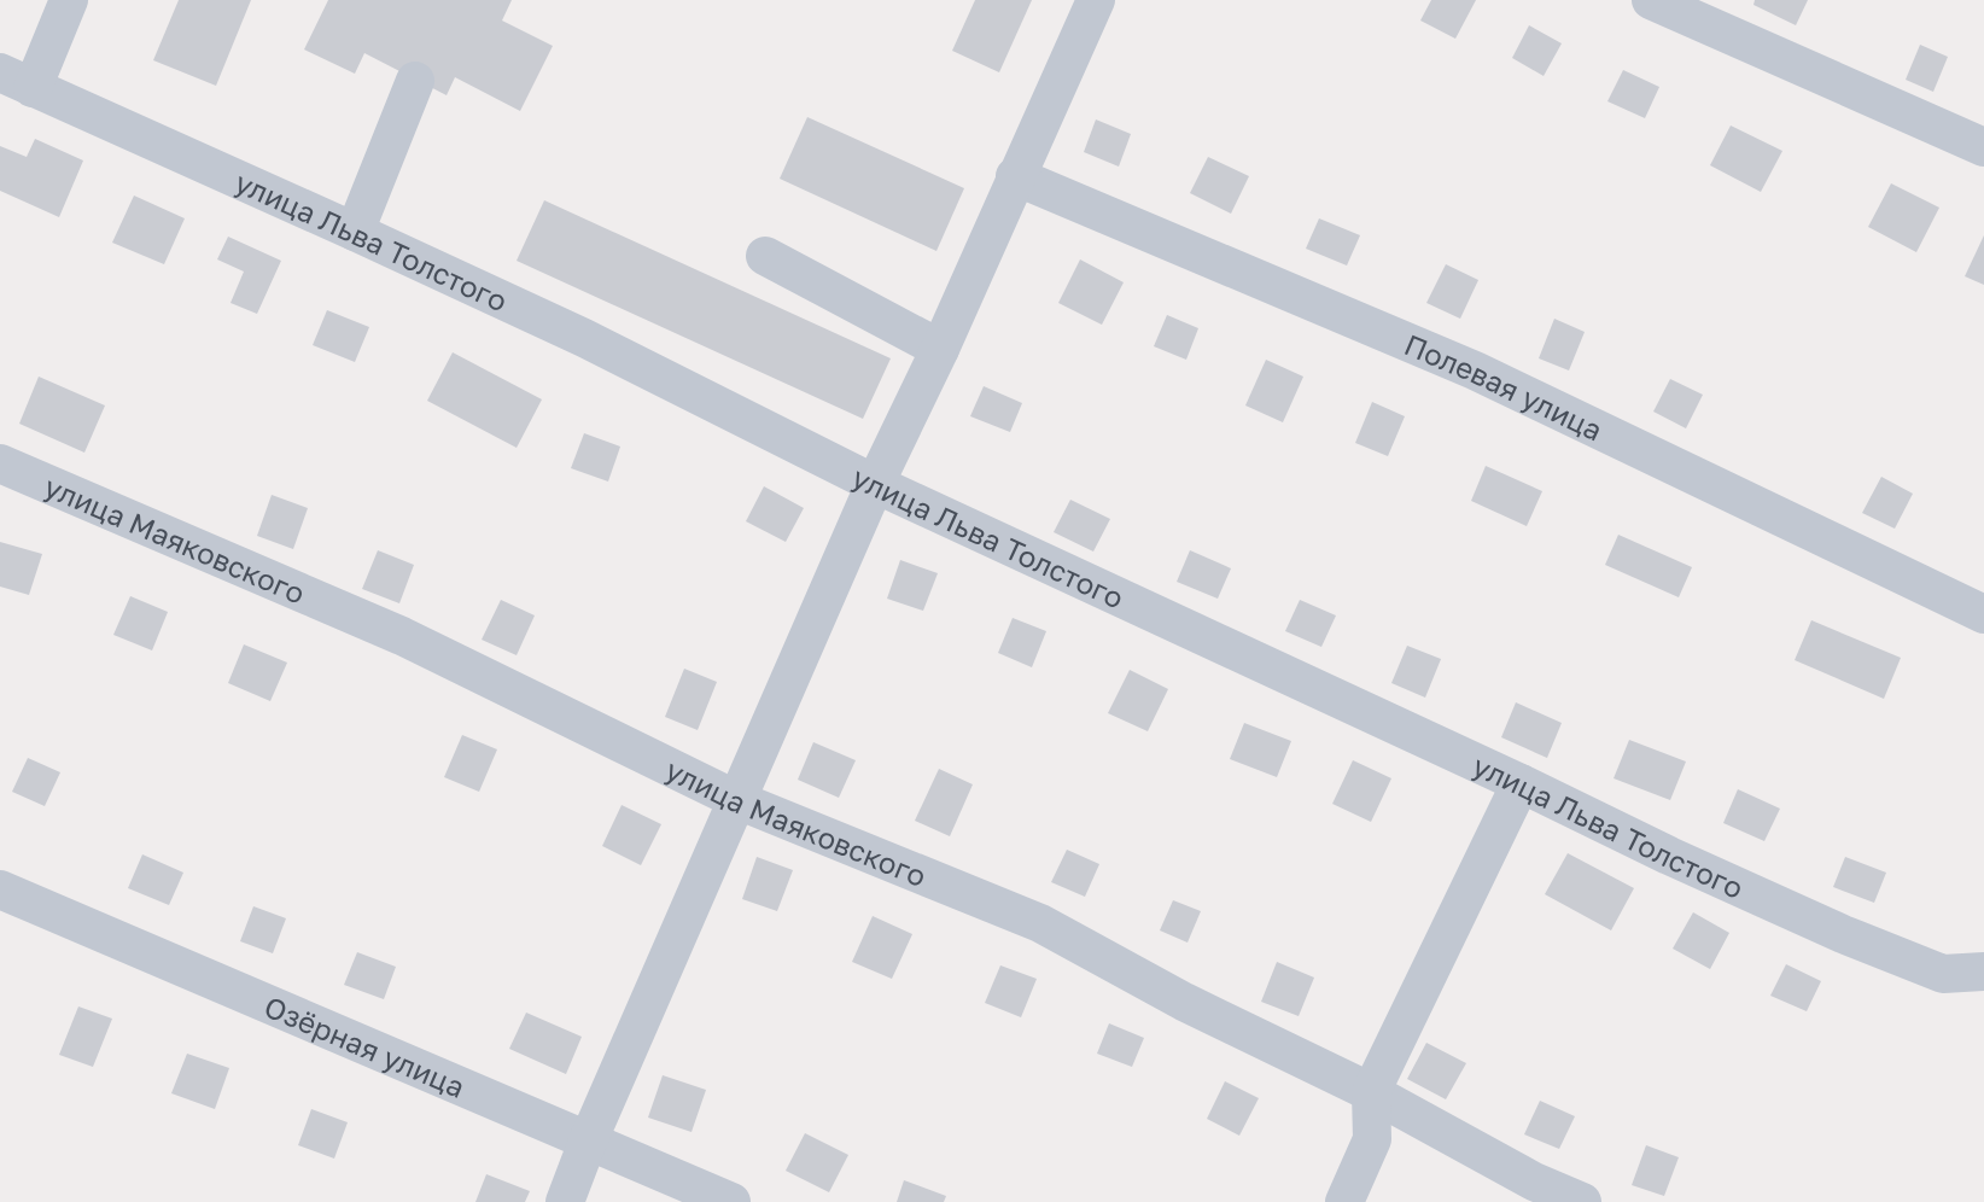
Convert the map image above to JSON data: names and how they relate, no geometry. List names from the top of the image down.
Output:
{
  "streets": {
    "street": [
      "улица Льва Толстого",
      "Полевая улица",
      "улица Маяковского",
      "Озёрная улица"
    ]
  }
}
